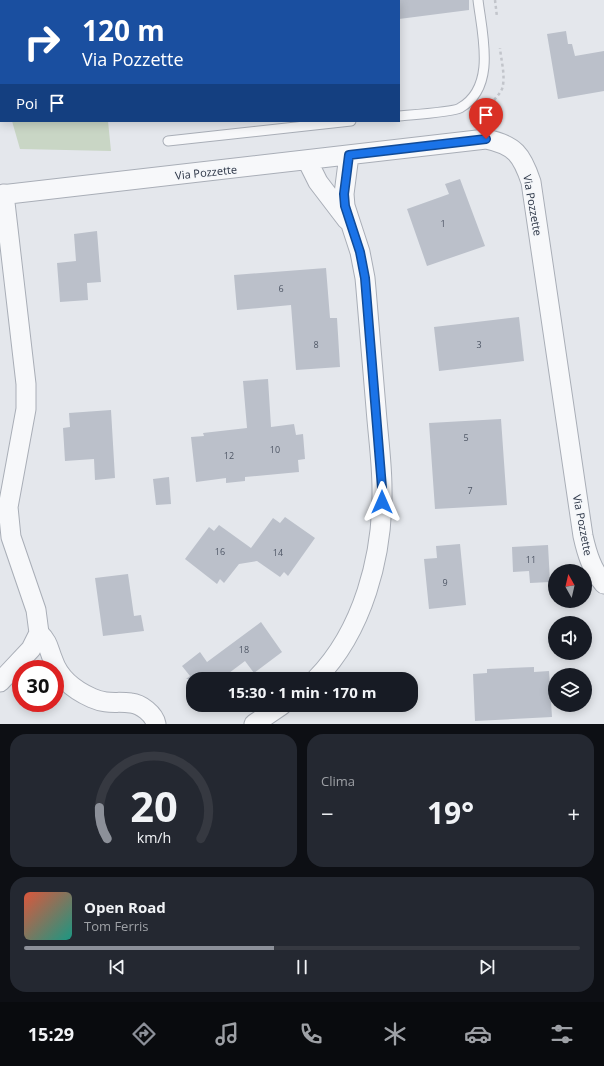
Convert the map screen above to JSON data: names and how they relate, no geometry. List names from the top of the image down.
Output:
{
  "streets": {
    "street": ["Via Pozzette"]
  },
  "house_numbers": [
    "1",
    "6",
    "8",
    "3",
    "5",
    "10",
    "12",
    "7",
    "16",
    "14",
    "11",
    "9",
    "18"
  ],
  "north": "top",
  "page": {
    "turn": ["120 m", "Via Pozzette"],
    "then": "Poi",
    "limit": "30",
    "trip": "15:30 · 1 min · 170 m",
    "tile": "Clima",
    "heat": ["−", "19°", "+"],
    "song": ["Open Road", "Tom Ferris"],
    "tabs": "15:29",
    "gauge": ["20", "km/h"]
  }
}
